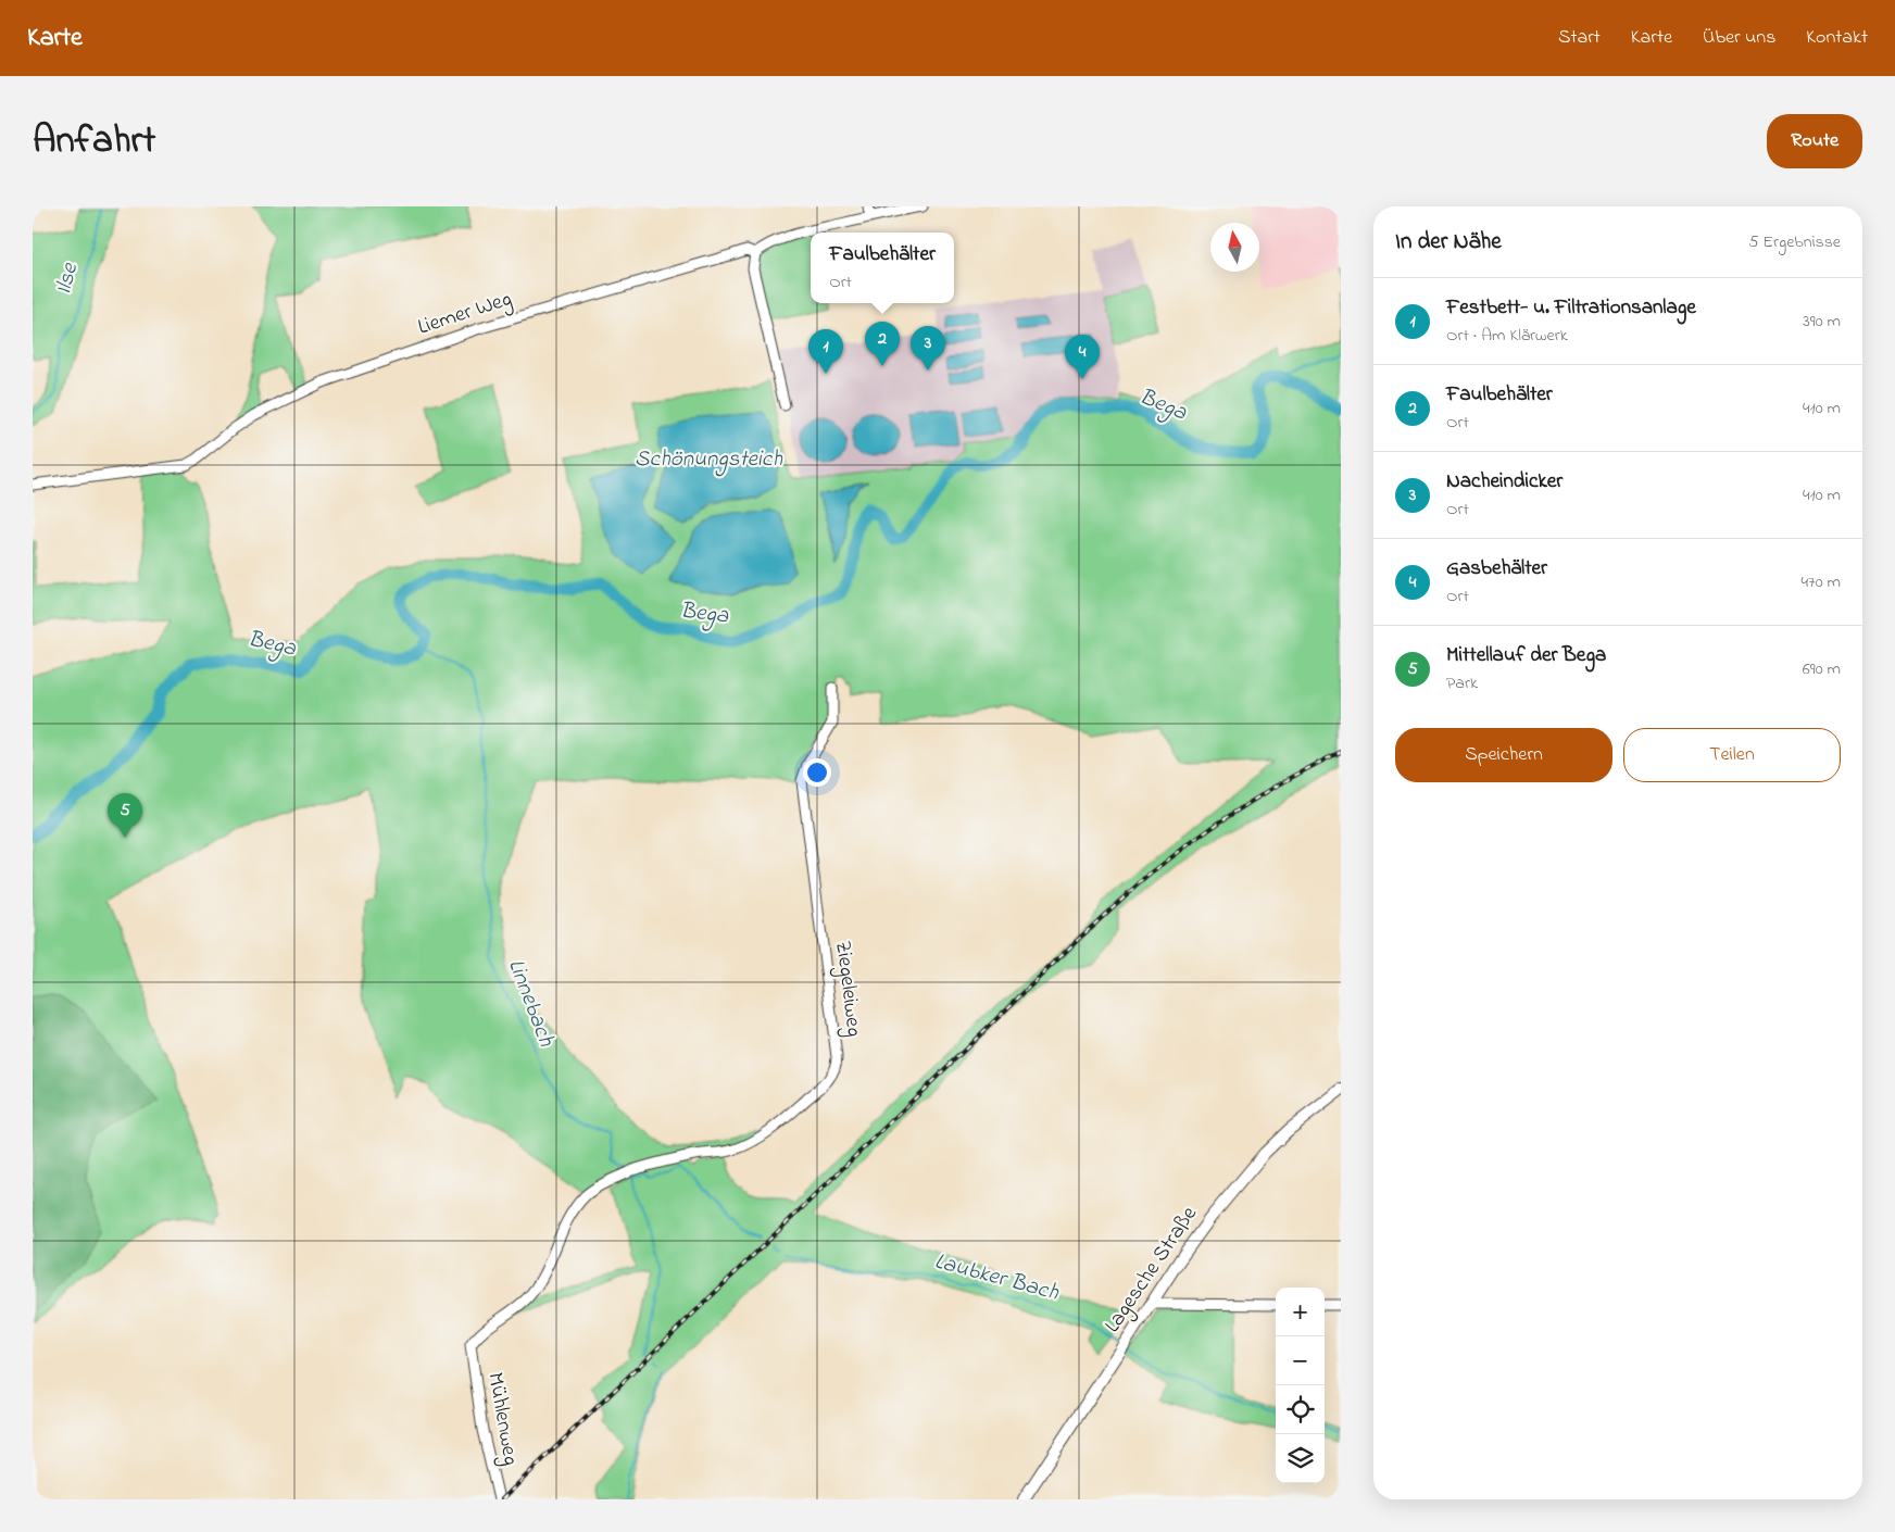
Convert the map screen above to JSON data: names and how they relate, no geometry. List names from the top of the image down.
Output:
{
  "streets": {
    "main road": ["Lagesche Straße"],
    "street": ["Liemer Weg", "Ziegeleiweg", "Mühlenweg"]
  },
  "crossings": [
    ["Ziegeleiweg", "Mühlenweg"]
  ],
  "water": [
    "Ilse",
    "Bega",
    "Schönungsteich",
    "Linnebach",
    "Laubker Bach"
  ],
  "north": "top",
  "page": {
    "header": "Karte",
    "nav": [
      "Start",
      "Karte",
      "Über uns",
      "Kontakt"
    ],
    "title": "Anfahrt",
    "buttons": [
      "Route",
      ["Speichern", "Teilen"]
    ],
    "heading": ["In der Nähe", "5 Ergebnisse"],
    "popup": ["Faulbehälter", "Ort"],
    "list": [
      {
        "mark": "1",
        "name": "Festbett- u. Filtrationsanlage",
        "note": "Ort · Am Klärwerk",
        "value": "390 m"
      },
      {
        "mark": "2",
        "name": "Faulbehälter",
        "note": "Ort",
        "value": "410 m"
      },
      {
        "mark": "3",
        "name": "Nacheindicker",
        "note": "Ort",
        "value": "410 m"
      },
      {
        "mark": "4",
        "name": "Gasbehälter",
        "note": "Ort",
        "value": "470 m"
      },
      {
        "mark": "5",
        "name": "Mittellauf der Bega",
        "note": "Park",
        "value": "690 m"
      }
    ],
    "pins": [
      "2",
      "3",
      "1",
      "4",
      "5"
    ],
    "map_buttons": ["+", "−"]
  }
}
